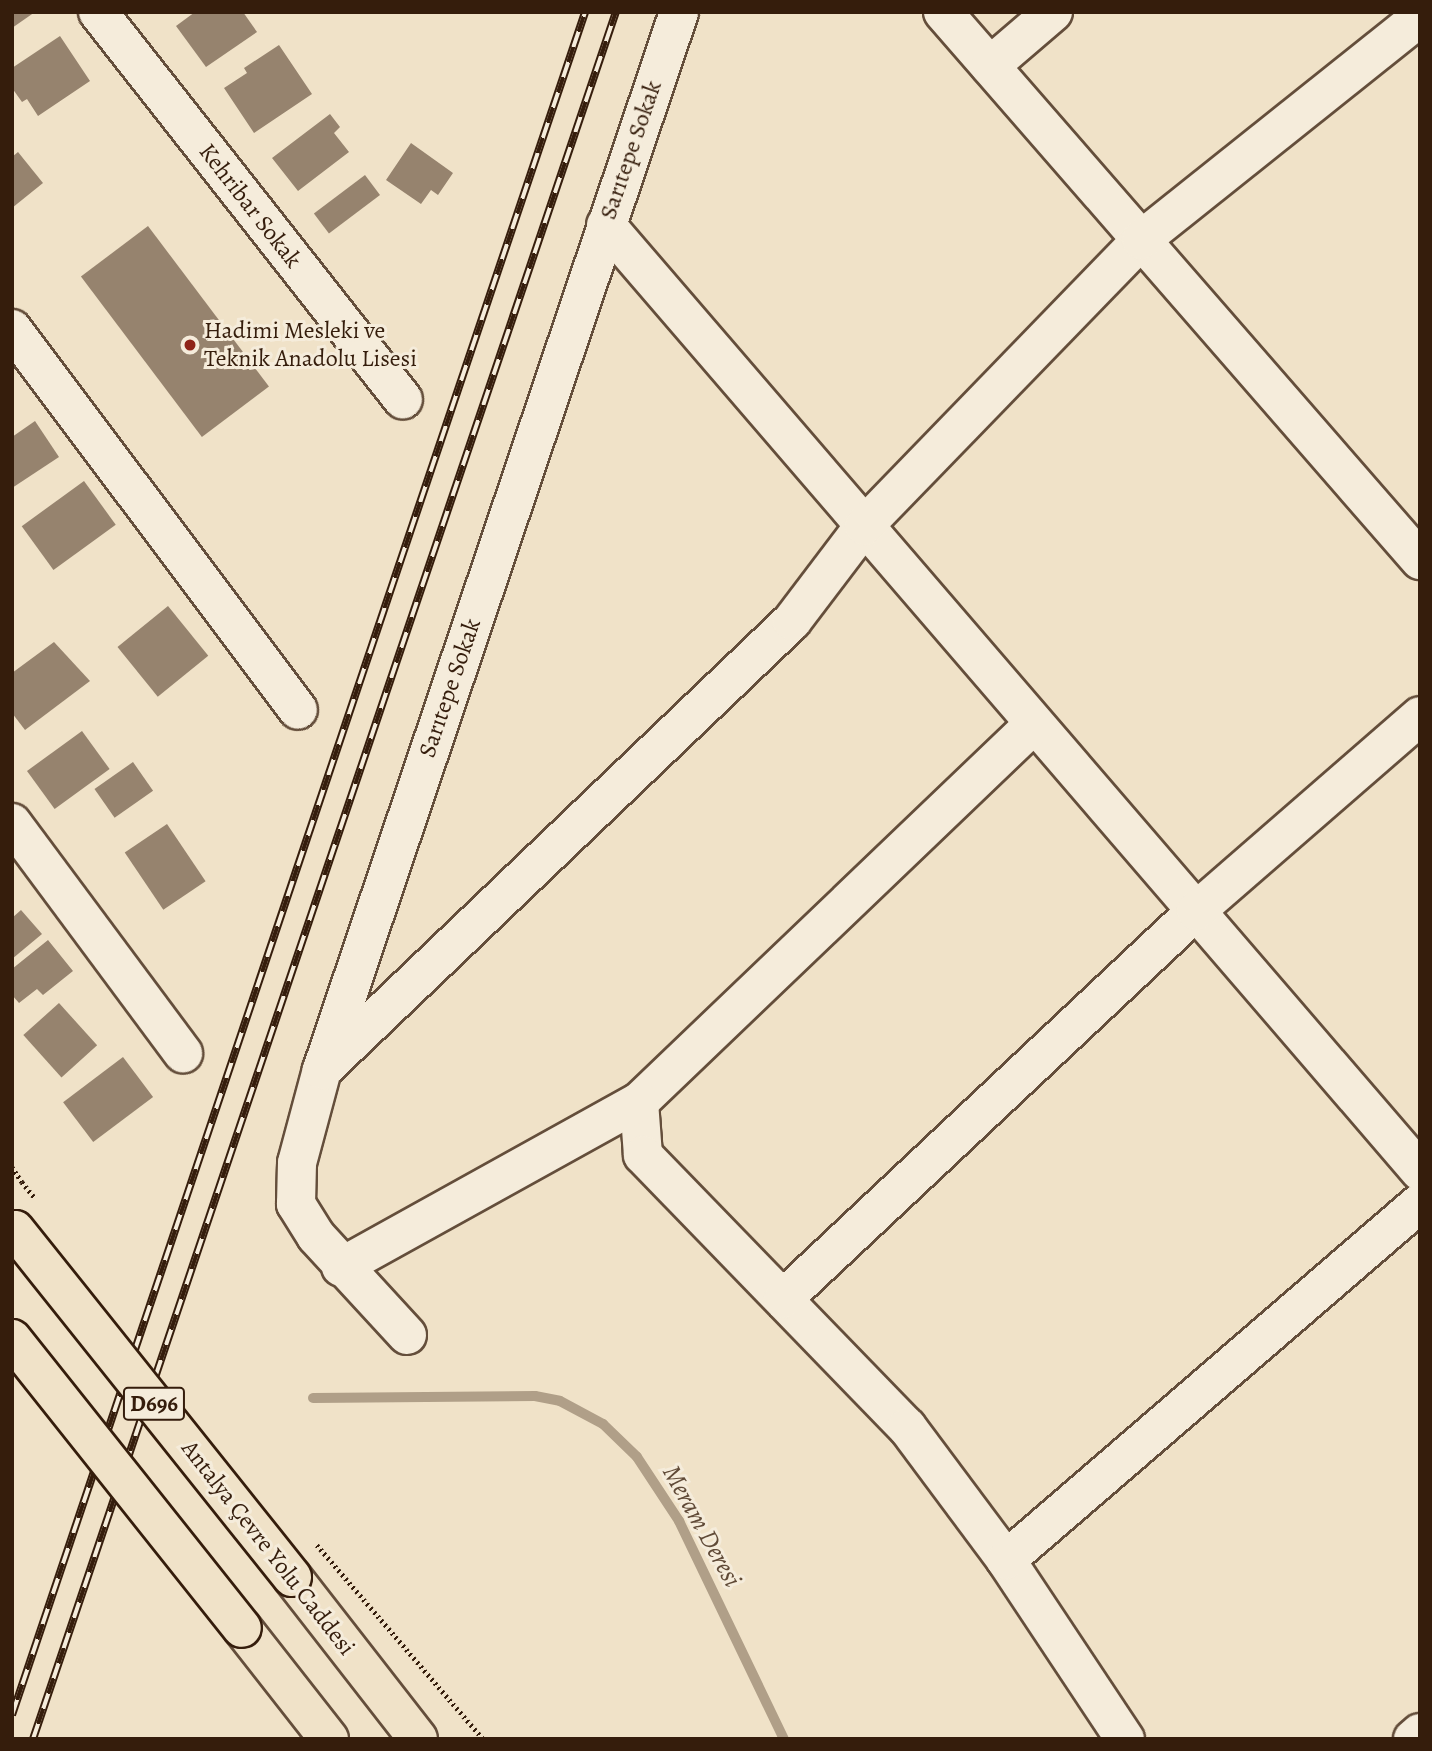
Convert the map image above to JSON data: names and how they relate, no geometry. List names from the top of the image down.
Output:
{
  "streets": {
    "highway": ["D696", "Antalya Çevre Yolu Caddesi"],
    "street": ["Sarıtepe Sokak", "Kehribar Sokak"]
  },
  "water": ["Meram Deresi"],
  "places": ["Hadimi Mesleki ve Teknik Anadolu Lisesi"]
}
